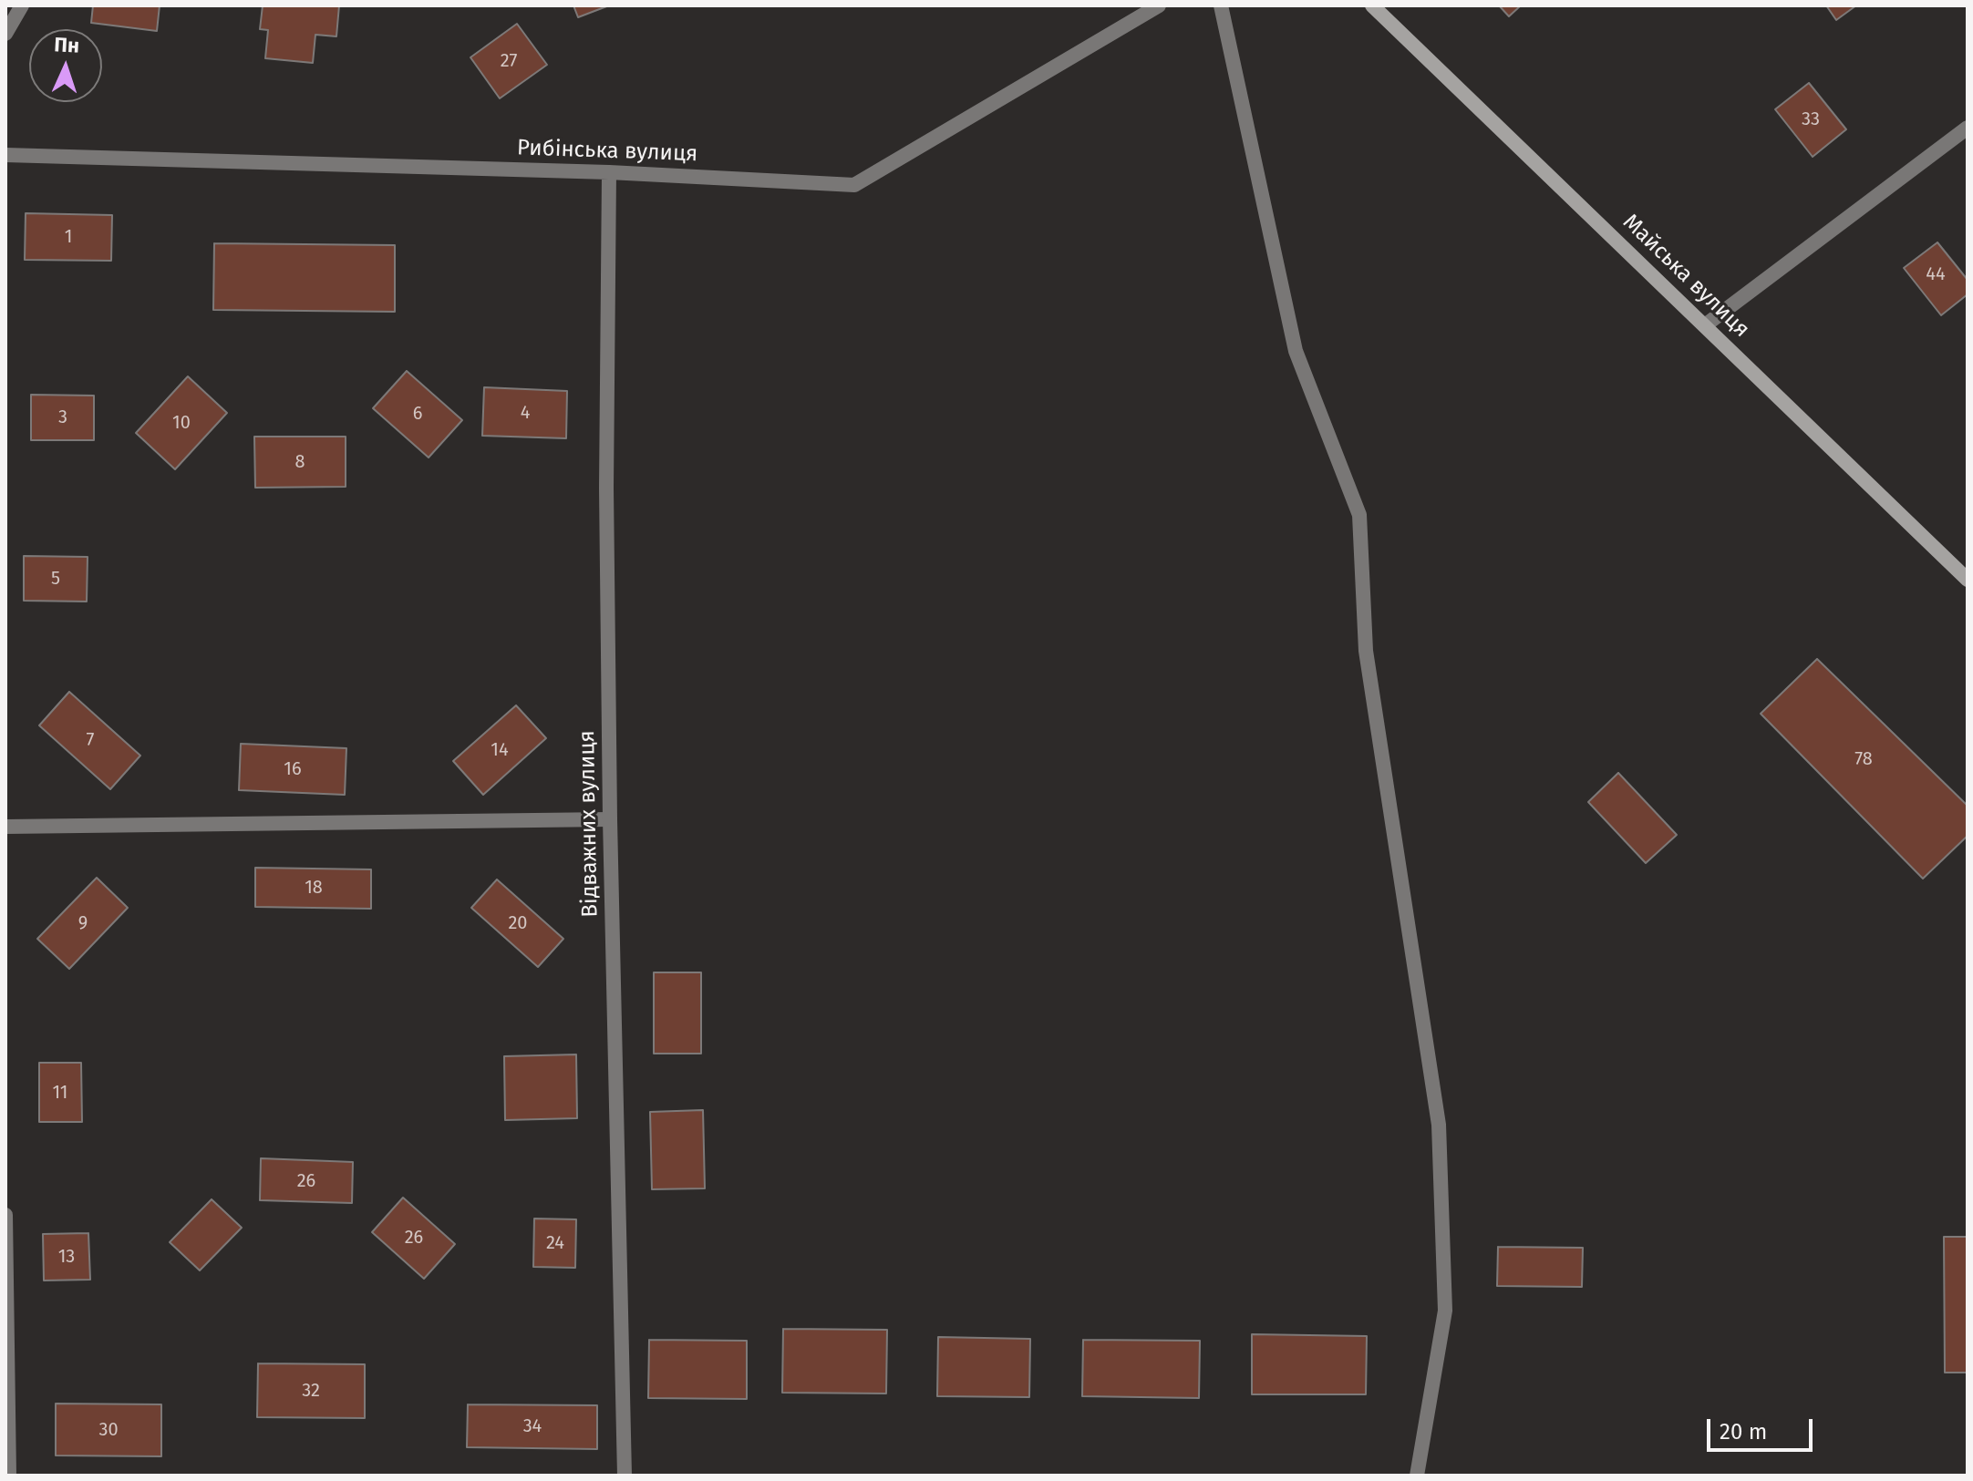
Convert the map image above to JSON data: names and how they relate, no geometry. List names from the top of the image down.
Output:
{
  "streets": {
    "street": ["Рибінська вулиця", "Майська вулиця", "Відважних вулиця"]
  },
  "crossings": [
    ["Рибінська вулиця", "Відважних вулиця"]
  ],
  "house_numbers": [
    "27",
    "33",
    "1",
    "44",
    "4",
    "6",
    "3",
    "10",
    "8",
    "5",
    "7",
    "14",
    "78",
    "16",
    "18",
    "9",
    "20",
    "11",
    "26",
    "26",
    "24",
    "13",
    "32",
    "34",
    "30"
  ],
  "scale_bar": "20 m",
  "north": "top"
}
